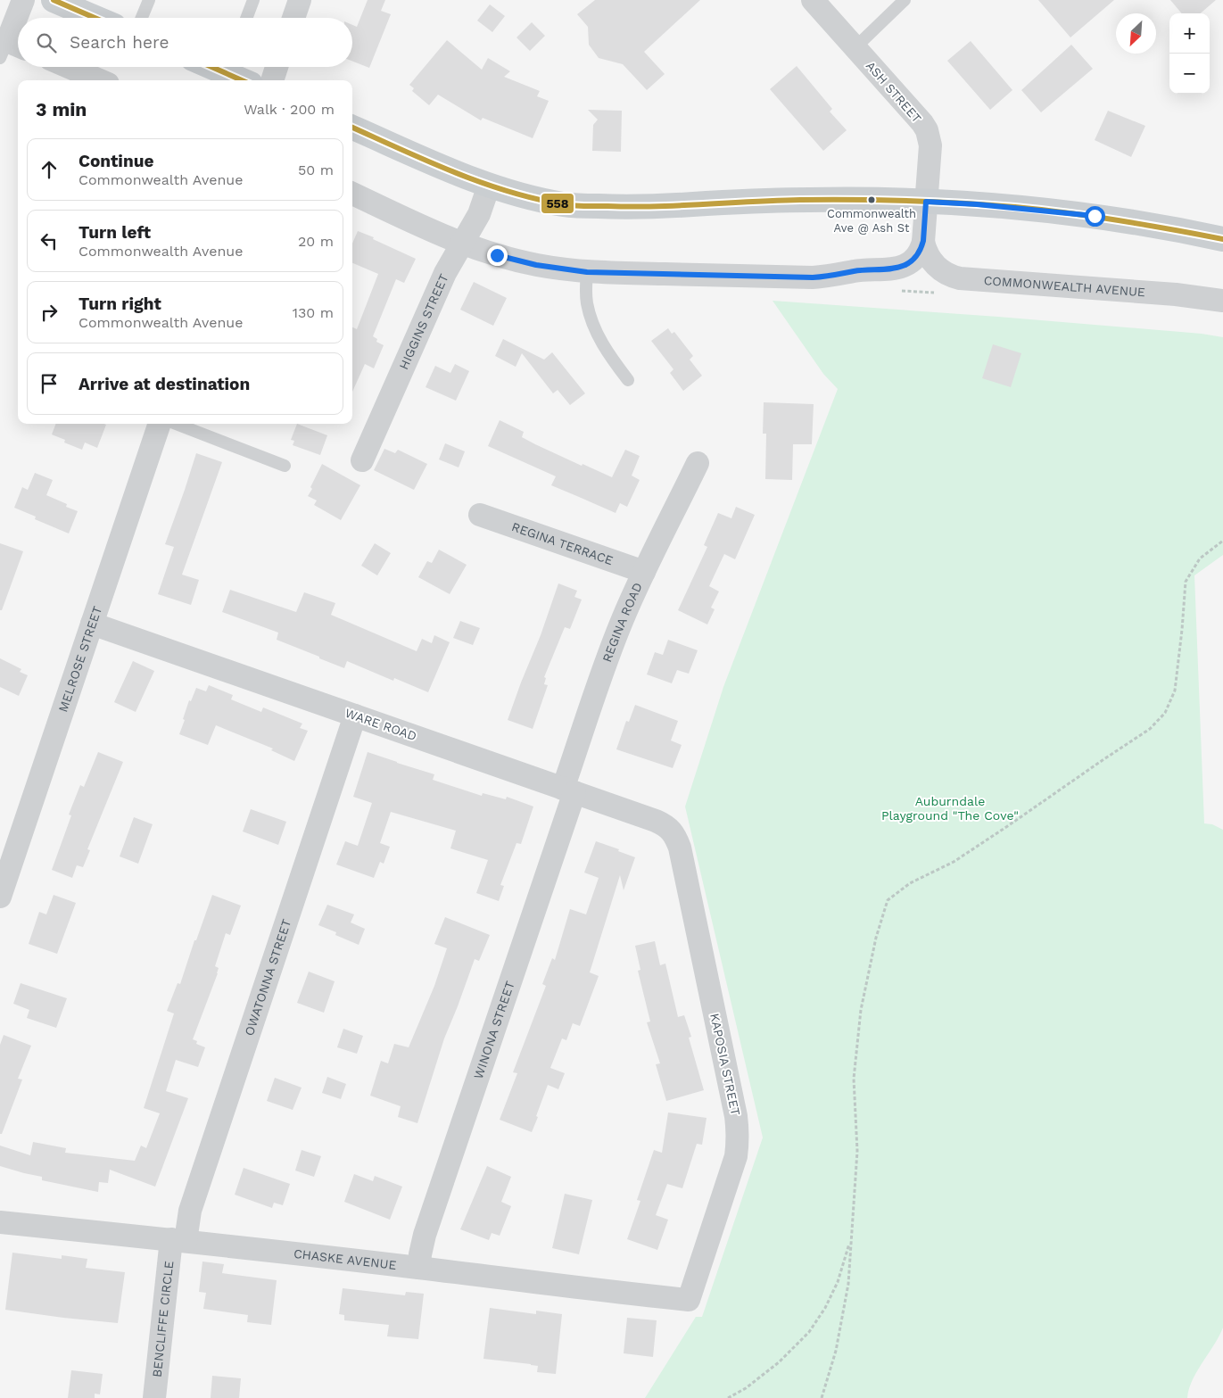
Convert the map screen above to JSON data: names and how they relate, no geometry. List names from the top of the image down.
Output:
{
  "streets": {
    "street": [
      "ASH STREET",
      "COMMONWEALTH AVENUE",
      "HIGGINS STREET",
      "REGINA TERRACE",
      "REGINA ROAD",
      "MELROSE STREET",
      "WARE ROAD",
      "OWATONNA STREET",
      "WINONA STREET",
      "KAPOSIA STREET",
      "CHASKE AVENUE",
      "BENCLIFFE CIRCLE"
    ]
  },
  "crossings": [
    ["ASH STREET", "COMMONWEALTH AVENUE"],
    ["COMMONWEALTH AVENUE", "HIGGINS STREET"],
    ["REGINA TERRACE", "REGINA ROAD"],
    ["REGINA ROAD", "WARE ROAD"],
    ["REGINA ROAD", "WINONA STREET"],
    ["MELROSE STREET", "WARE ROAD"],
    ["WARE ROAD", "OWATONNA STREET"],
    ["WARE ROAD", "WINONA STREET"],
    ["WARE ROAD", "KAPOSIA STREET"],
    ["OWATONNA STREET", "CHASKE AVENUE"],
    ["OWATONNA STREET", "BENCLIFFE CIRCLE"],
    ["WINONA STREET", "CHASKE AVENUE"],
    ["KAPOSIA STREET", "CHASKE AVENUE"],
    ["CHASKE AVENUE", "BENCLIFFE CIRCLE"]
  ],
  "parks": ["Auburndale Playground \"The Cove\""],
  "places": ["Commonwealth Ave @ Ash St"],
  "lines": ["transit line 558"],
  "north": "bottom left",
  "page": {
    "map_buttons": ["+", "−"],
    "search": "Search here",
    "heading": ["3 min", "Walk · 200 m"],
    "list": [
      ["Continue", "Commonwealth Avenue", "50 m"],
      ["Turn left", "Commonwealth Avenue", "20 m"],
      ["Turn right", "Commonwealth Avenue", "130 m"],
      "Arrive at destination"
    ]
  }
}
